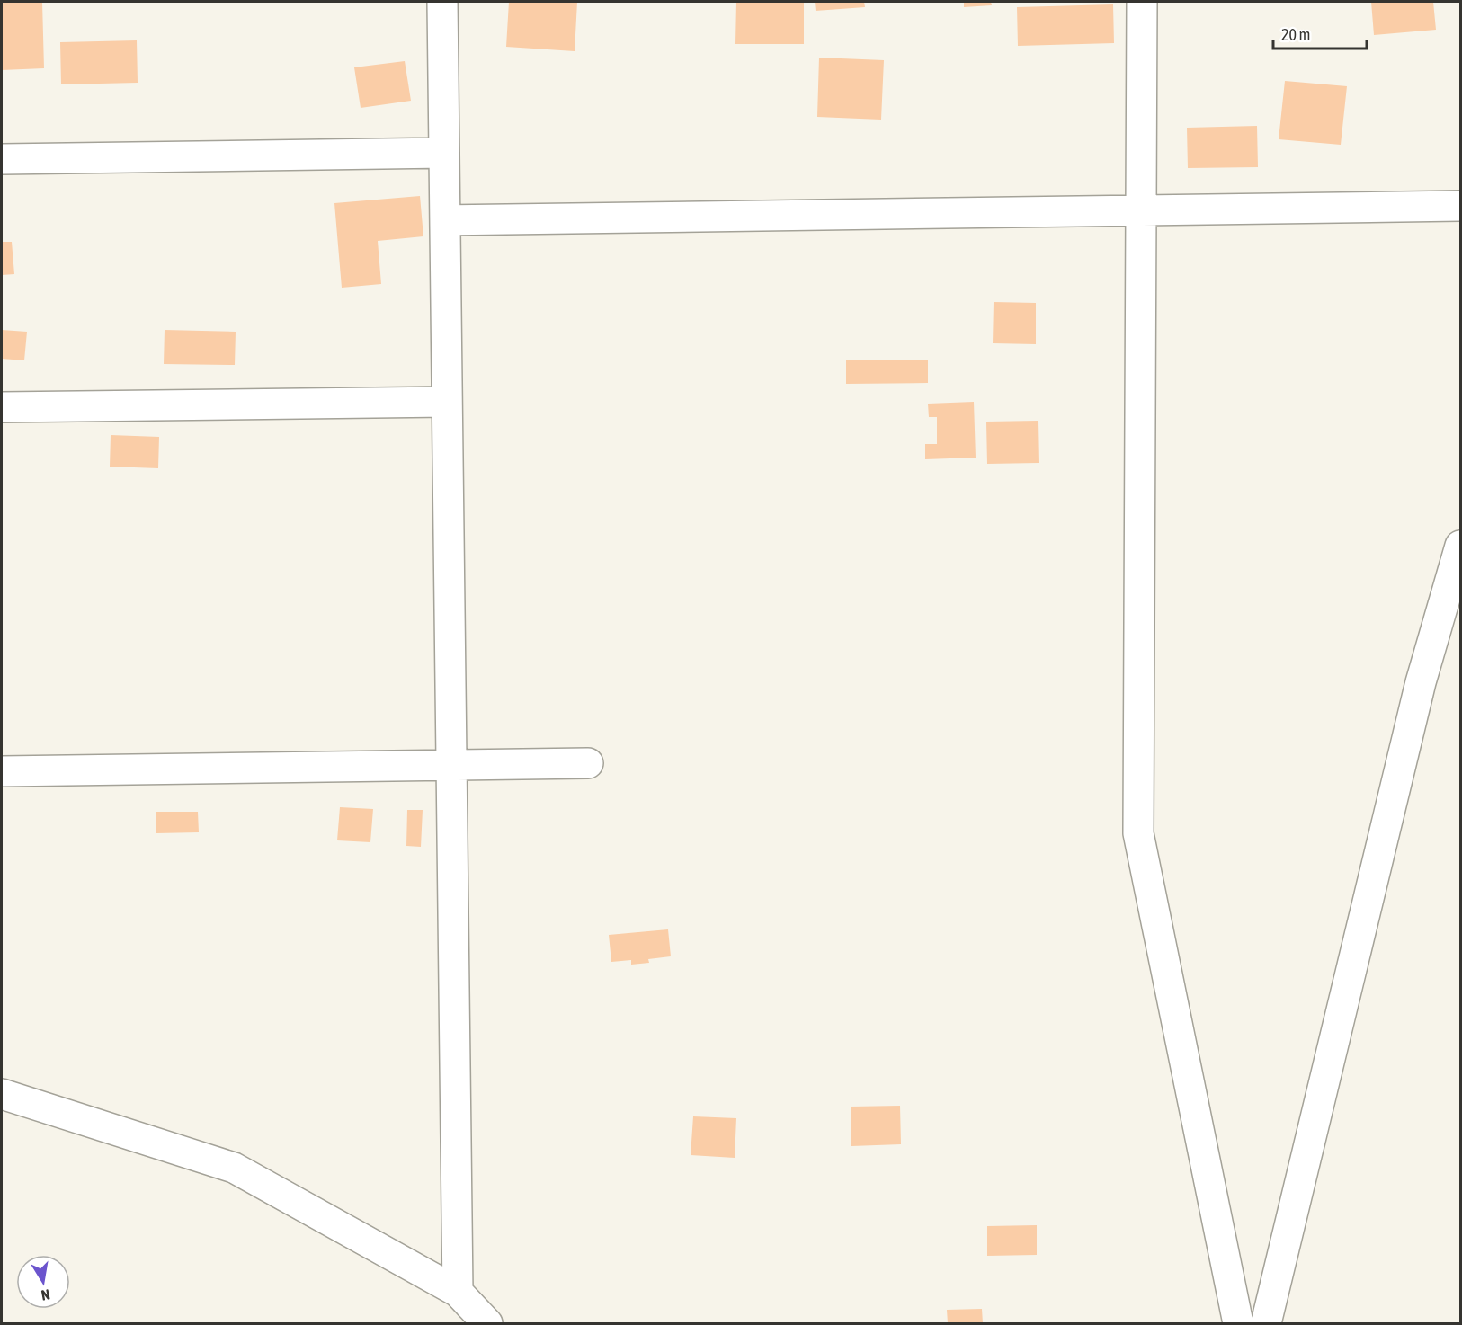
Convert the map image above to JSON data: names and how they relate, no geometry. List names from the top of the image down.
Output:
{
  "scale_bar": "20 m",
  "north": "bottom"
}
